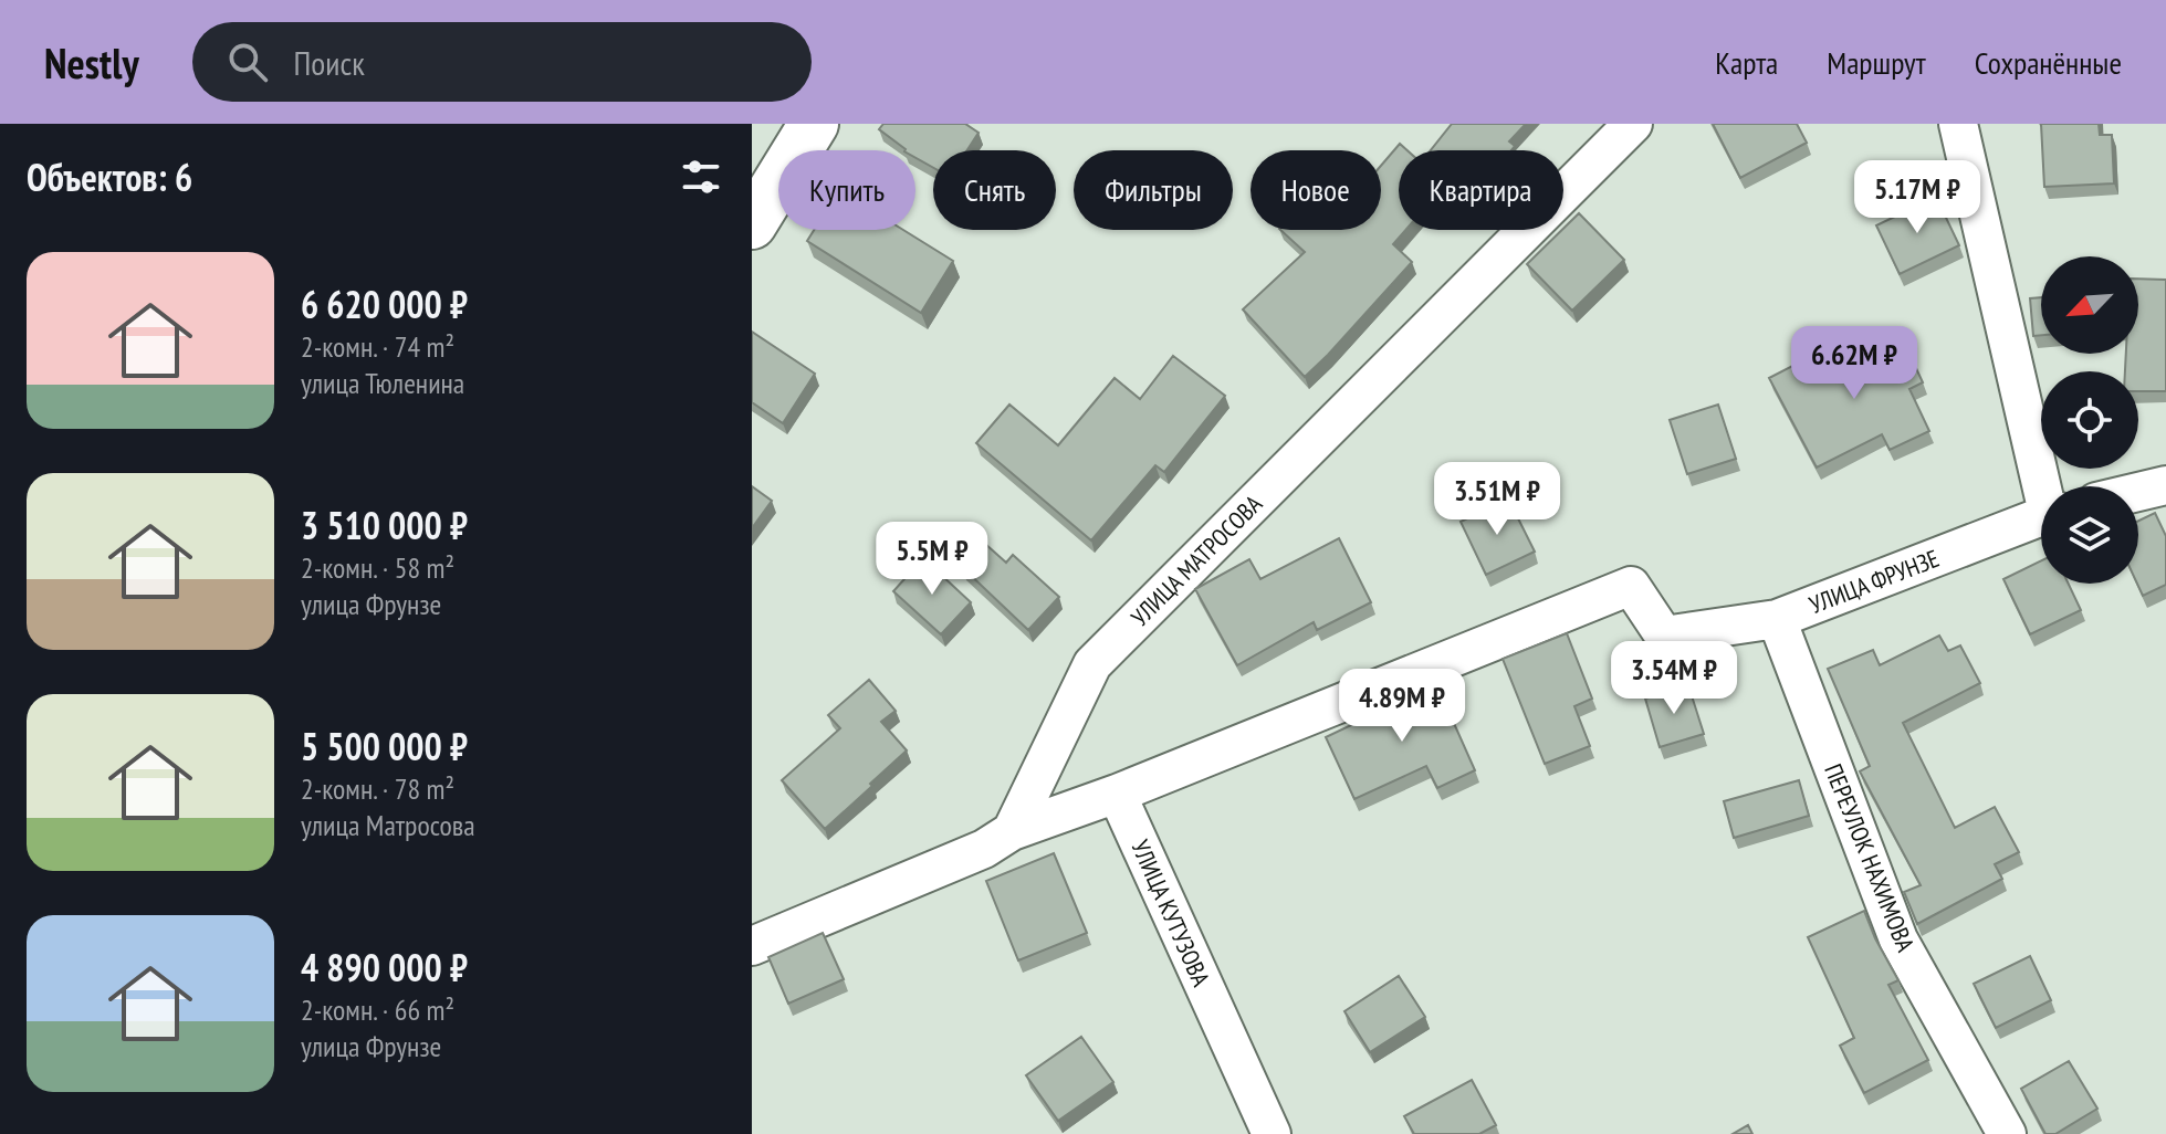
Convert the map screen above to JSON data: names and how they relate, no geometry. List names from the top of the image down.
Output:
{
  "streets": {
    "street": [
      "УЛИЦА МАТРОСОВА",
      "УЛИЦА ФРУНЗЕ",
      "ПЕРЕУЛОК НАХИМОВА",
      "УЛИЦА КУТУЗОВА"
    ]
  },
  "crossings": [
    ["УЛИЦА ФРУНЗЕ", "ПЕРЕУЛОК НАХИМОВА"],
    ["УЛИЦА ФРУНЗЕ", "УЛИЦА КУТУЗОВА"]
  ],
  "north": "bottom left",
  "page": {
    "header": "Nestly",
    "search": "Поиск",
    "nav": ["Карта", "Маршрут", "Сохранённые"],
    "heading": "Объектов: 6",
    "chip": [
      "Купить",
      "Снять",
      "Фильтры",
      "Новое",
      "Квартира"
    ],
    "price": [
      "5.17M ₽",
      "6.62M ₽",
      "3.51M ₽",
      "5.5M ₽",
      "3.54M ₽",
      "4.89M ₽"
    ],
    "list": [
      {
        "name": "6 620 000 ₽",
        "note": "2-комн. · 74 m² · улица Тюленина"
      },
      {
        "name": "3 510 000 ₽",
        "note": "2-комн. · 58 m² · улица Фрунзе"
      },
      {
        "name": "5 500 000 ₽",
        "note": "2-комн. · 78 m² · улица Матросова"
      },
      {
        "name": "4 890 000 ₽",
        "note": "2-комн. · 66 m² · улица Фрунзе"
      }
    ]
  }
}
